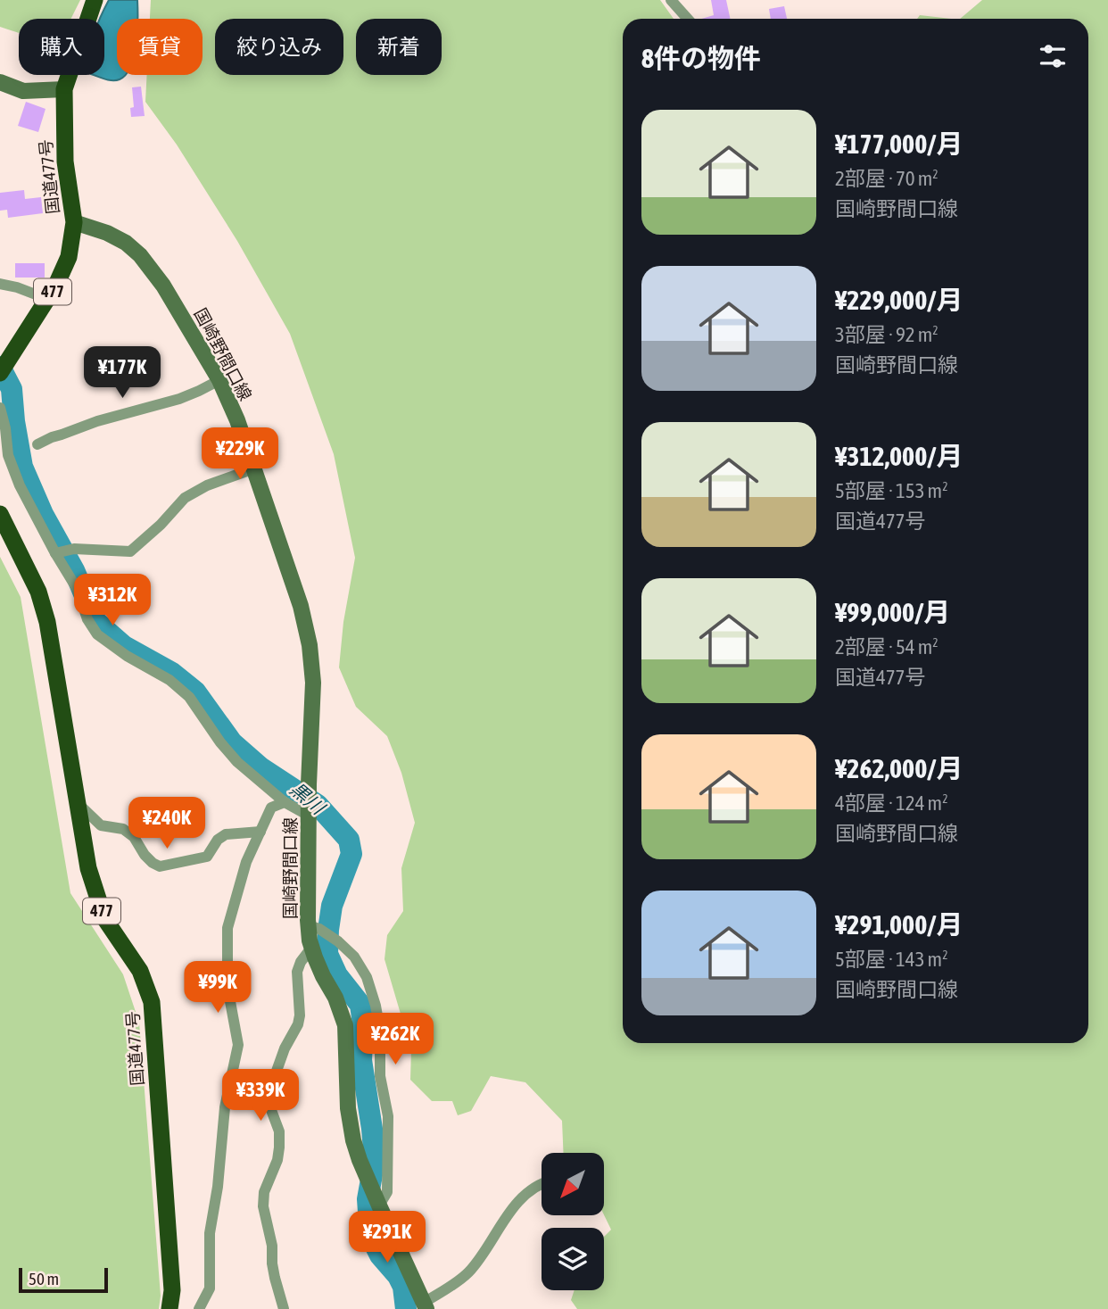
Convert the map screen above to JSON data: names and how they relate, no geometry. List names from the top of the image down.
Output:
{
  "streets": {
    "highway": ["国道477号", "477"],
    "main road": ["国崎野間口線"]
  },
  "crossings": [
    ["国道477号", "国崎野間口線"]
  ],
  "water": ["黒川"],
  "scale_bar": "50 m",
  "north": "bottom left",
  "page": {
    "chip": [
      "購入",
      "賃貸",
      "絞り込み",
      "新着"
    ],
    "heading": "8件の物件",
    "list": [
      {
        "name": "¥177,000/月",
        "note": "2部屋 · 70 m² · 国崎野間口線"
      },
      {
        "name": "¥229,000/月",
        "note": "3部屋 · 92 m² · 国崎野間口線"
      },
      {
        "name": "¥312,000/月",
        "note": "5部屋 · 153 m² · 国道477号"
      },
      {
        "name": "¥99,000/月",
        "note": "2部屋 · 54 m² · 国道477号"
      },
      {
        "name": "¥262,000/月",
        "note": "4部屋 · 124 m² · 国崎野間口線"
      },
      {
        "name": "¥291,000/月",
        "note": "5部屋 · 143 m² · 国崎野間口線"
      }
    ],
    "price": [
      "¥177K",
      "¥229K",
      "¥312K",
      "¥240K",
      "¥99K",
      "¥262K",
      "¥339K",
      "¥291K"
    ],
    "scale": "50 m"
  }
}
